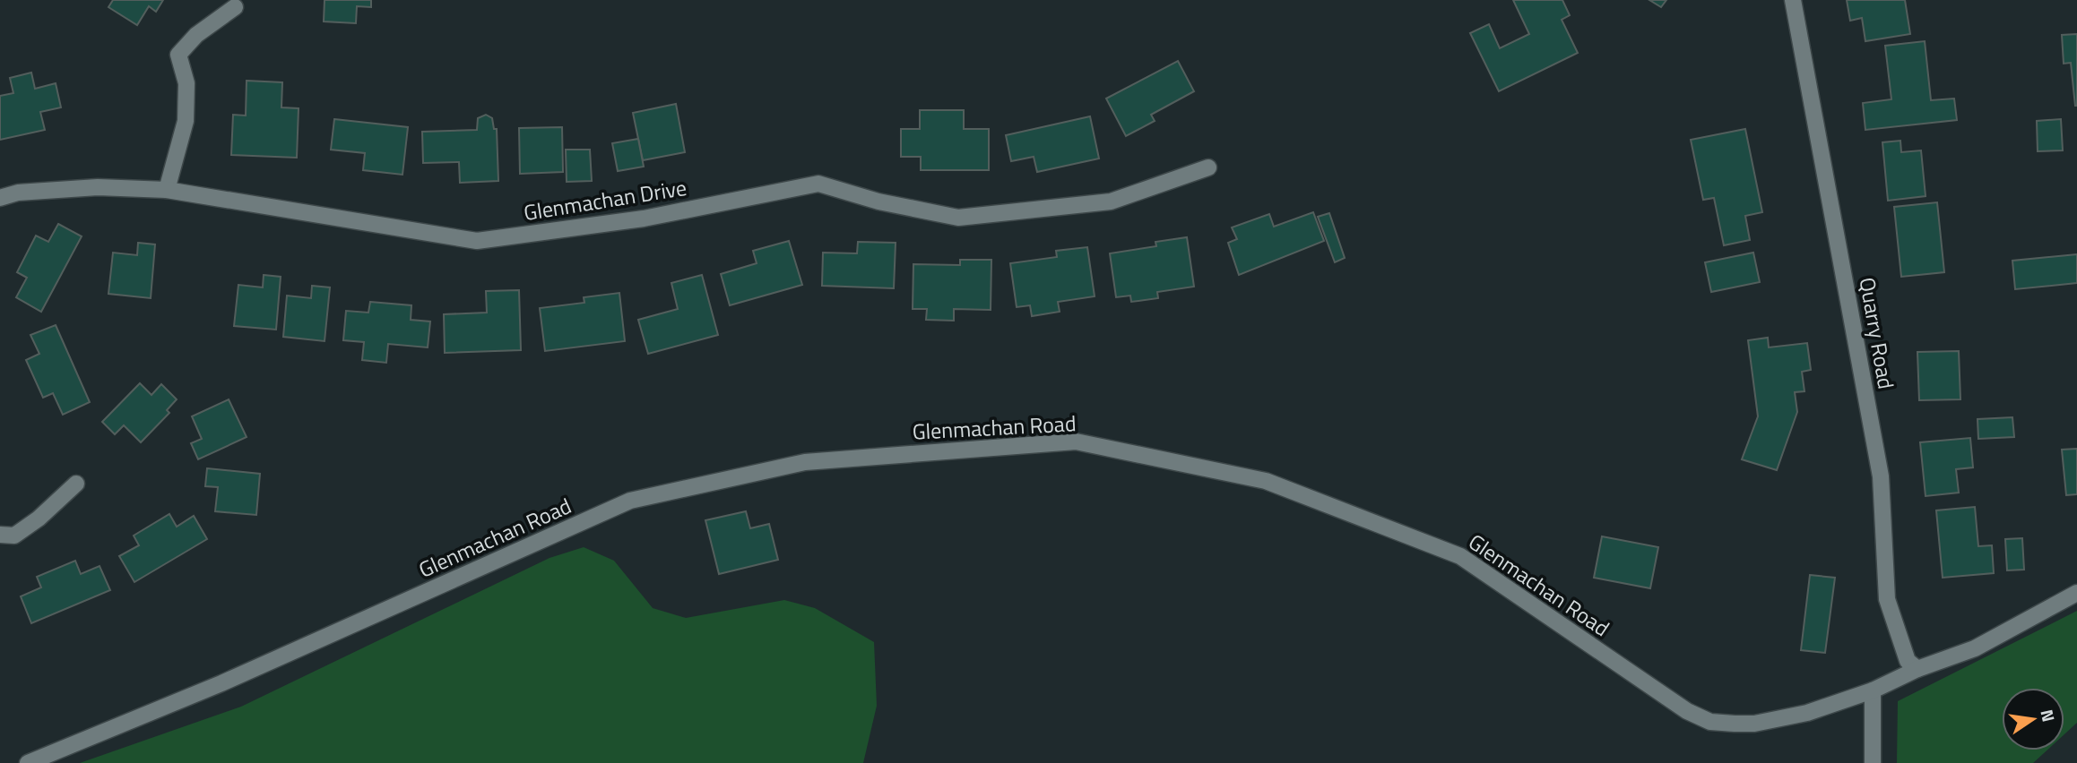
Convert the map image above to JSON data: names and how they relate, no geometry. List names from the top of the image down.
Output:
{
  "streets": {
    "street": ["Glenmachan Drive", "Quarry Road", "Glenmachan Road"]
  },
  "crossings": [
    ["Quarry Road", "Glenmachan Road"]
  ],
  "north": "right"
}
